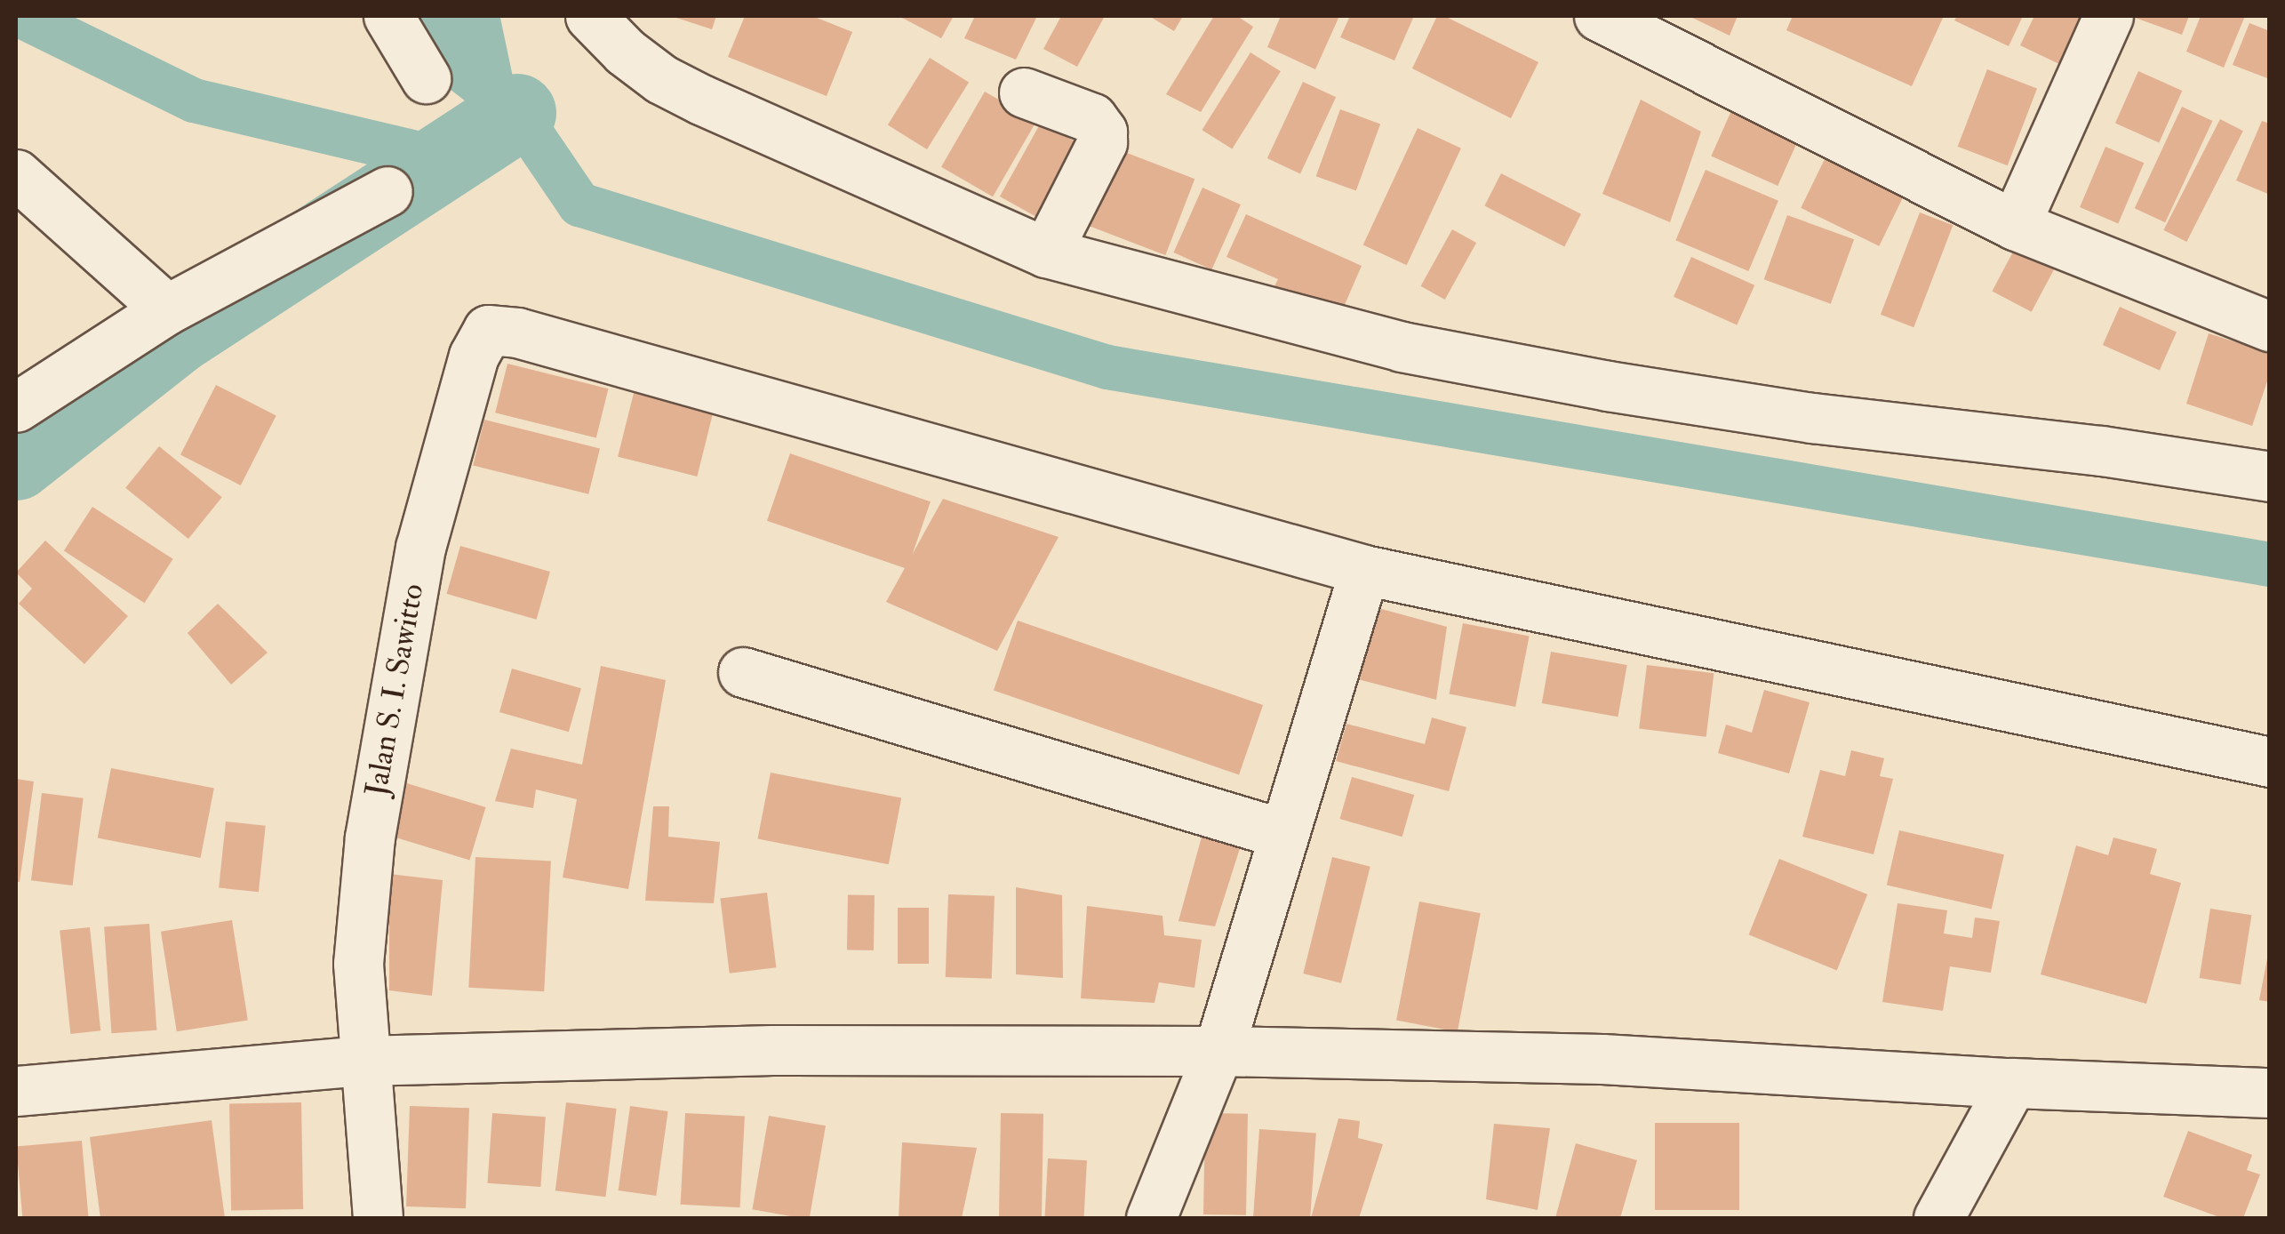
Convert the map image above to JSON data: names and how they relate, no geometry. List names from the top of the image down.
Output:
{
  "streets": {
    "street": ["Jalan S. I. Sawitto"]
  }
}
